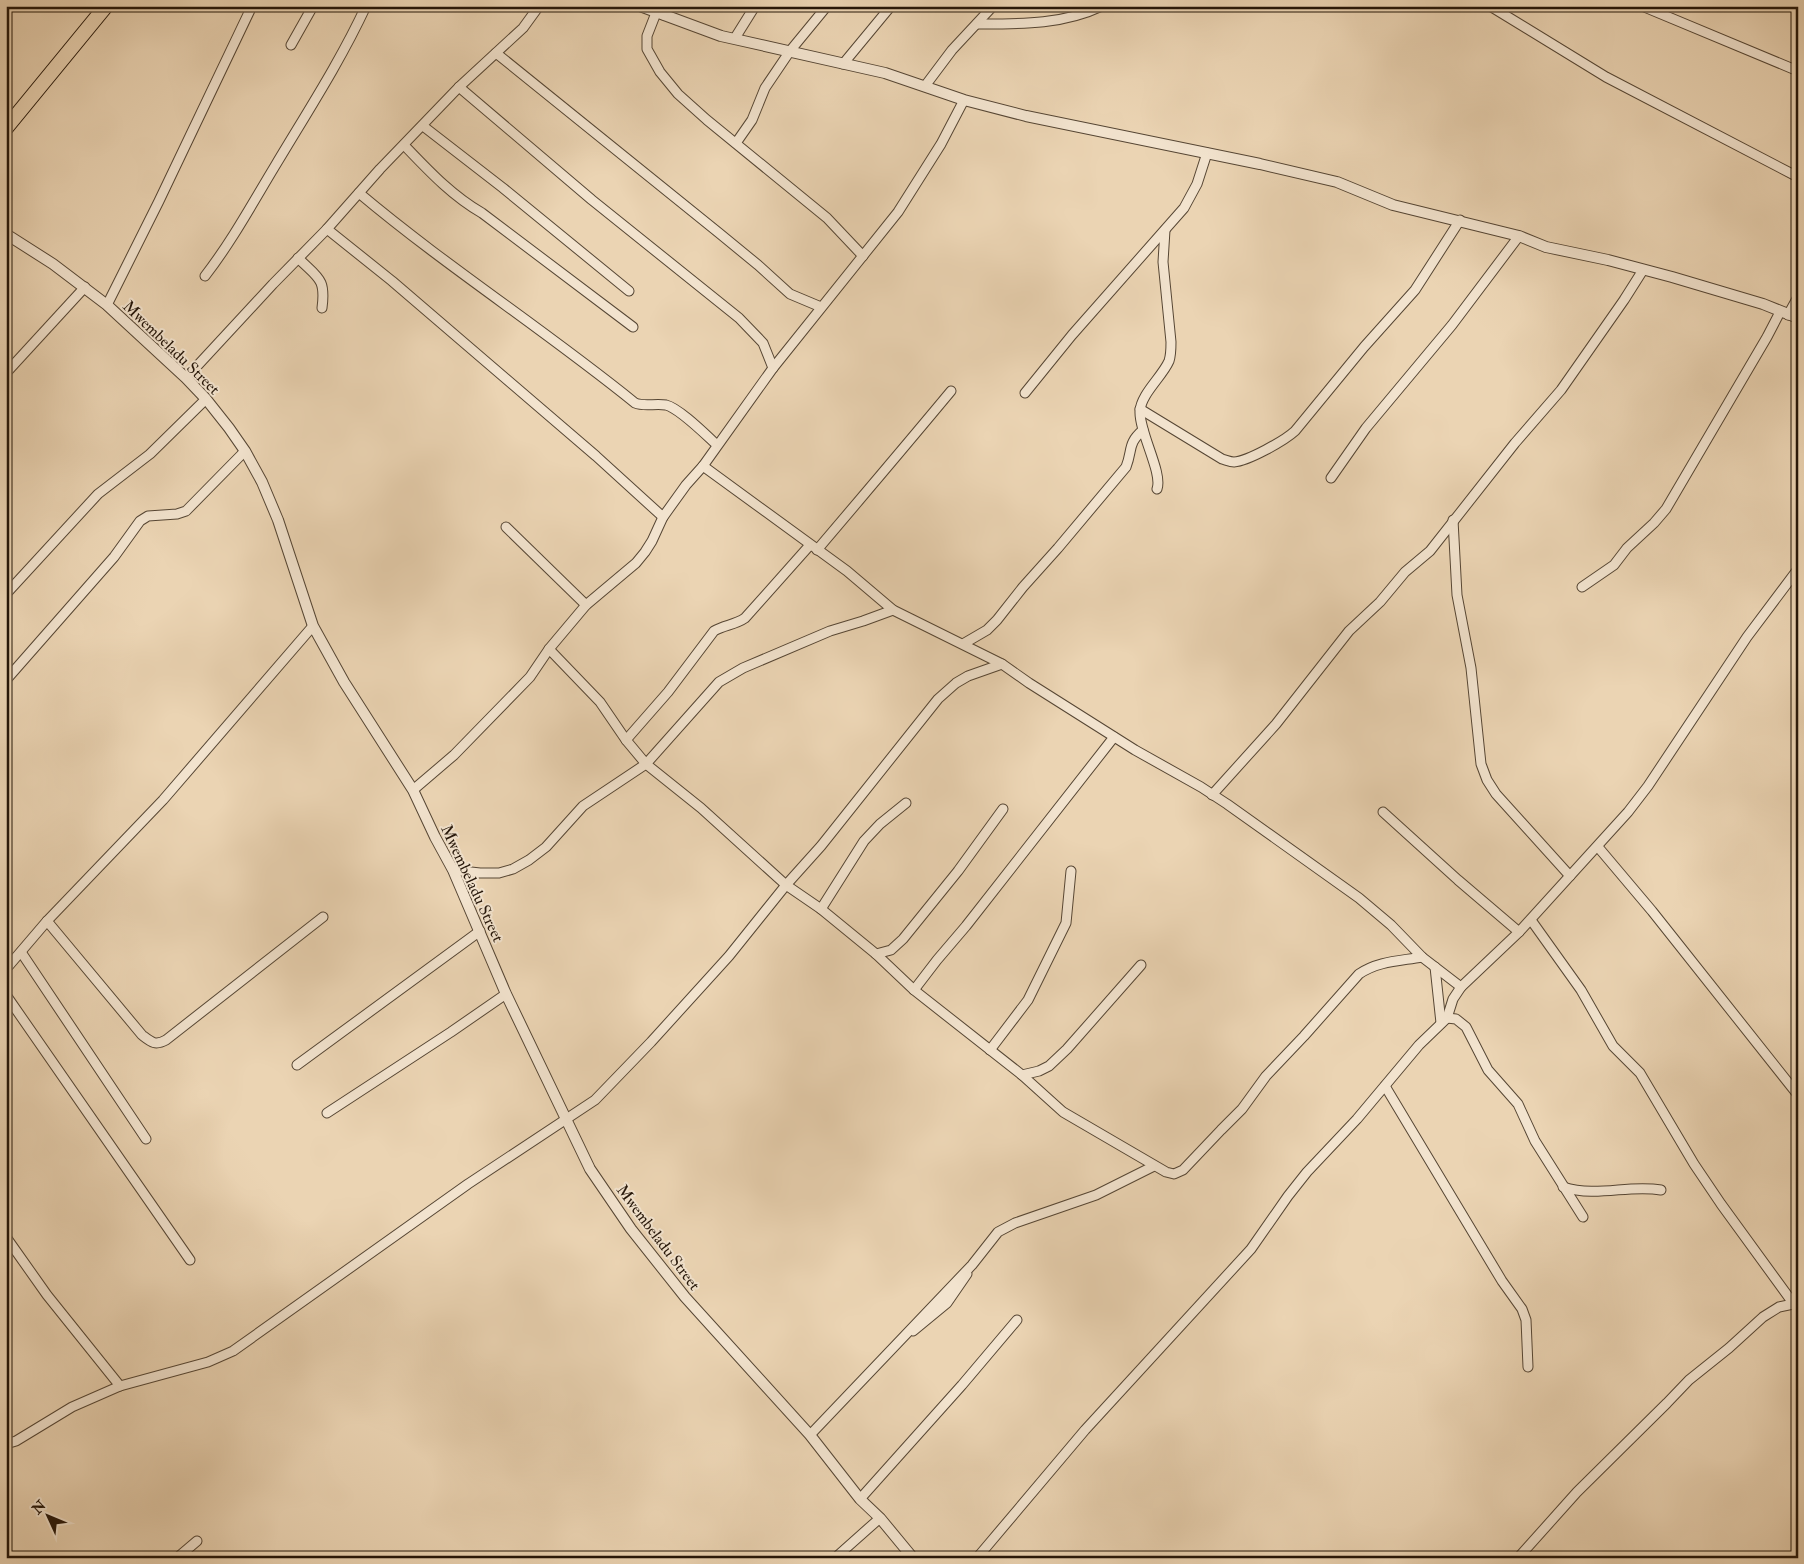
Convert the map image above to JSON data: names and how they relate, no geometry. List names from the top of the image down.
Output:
{
  "streets": {
    "street": ["Mwembeladu Street"]
  },
  "north": "top left"
}
